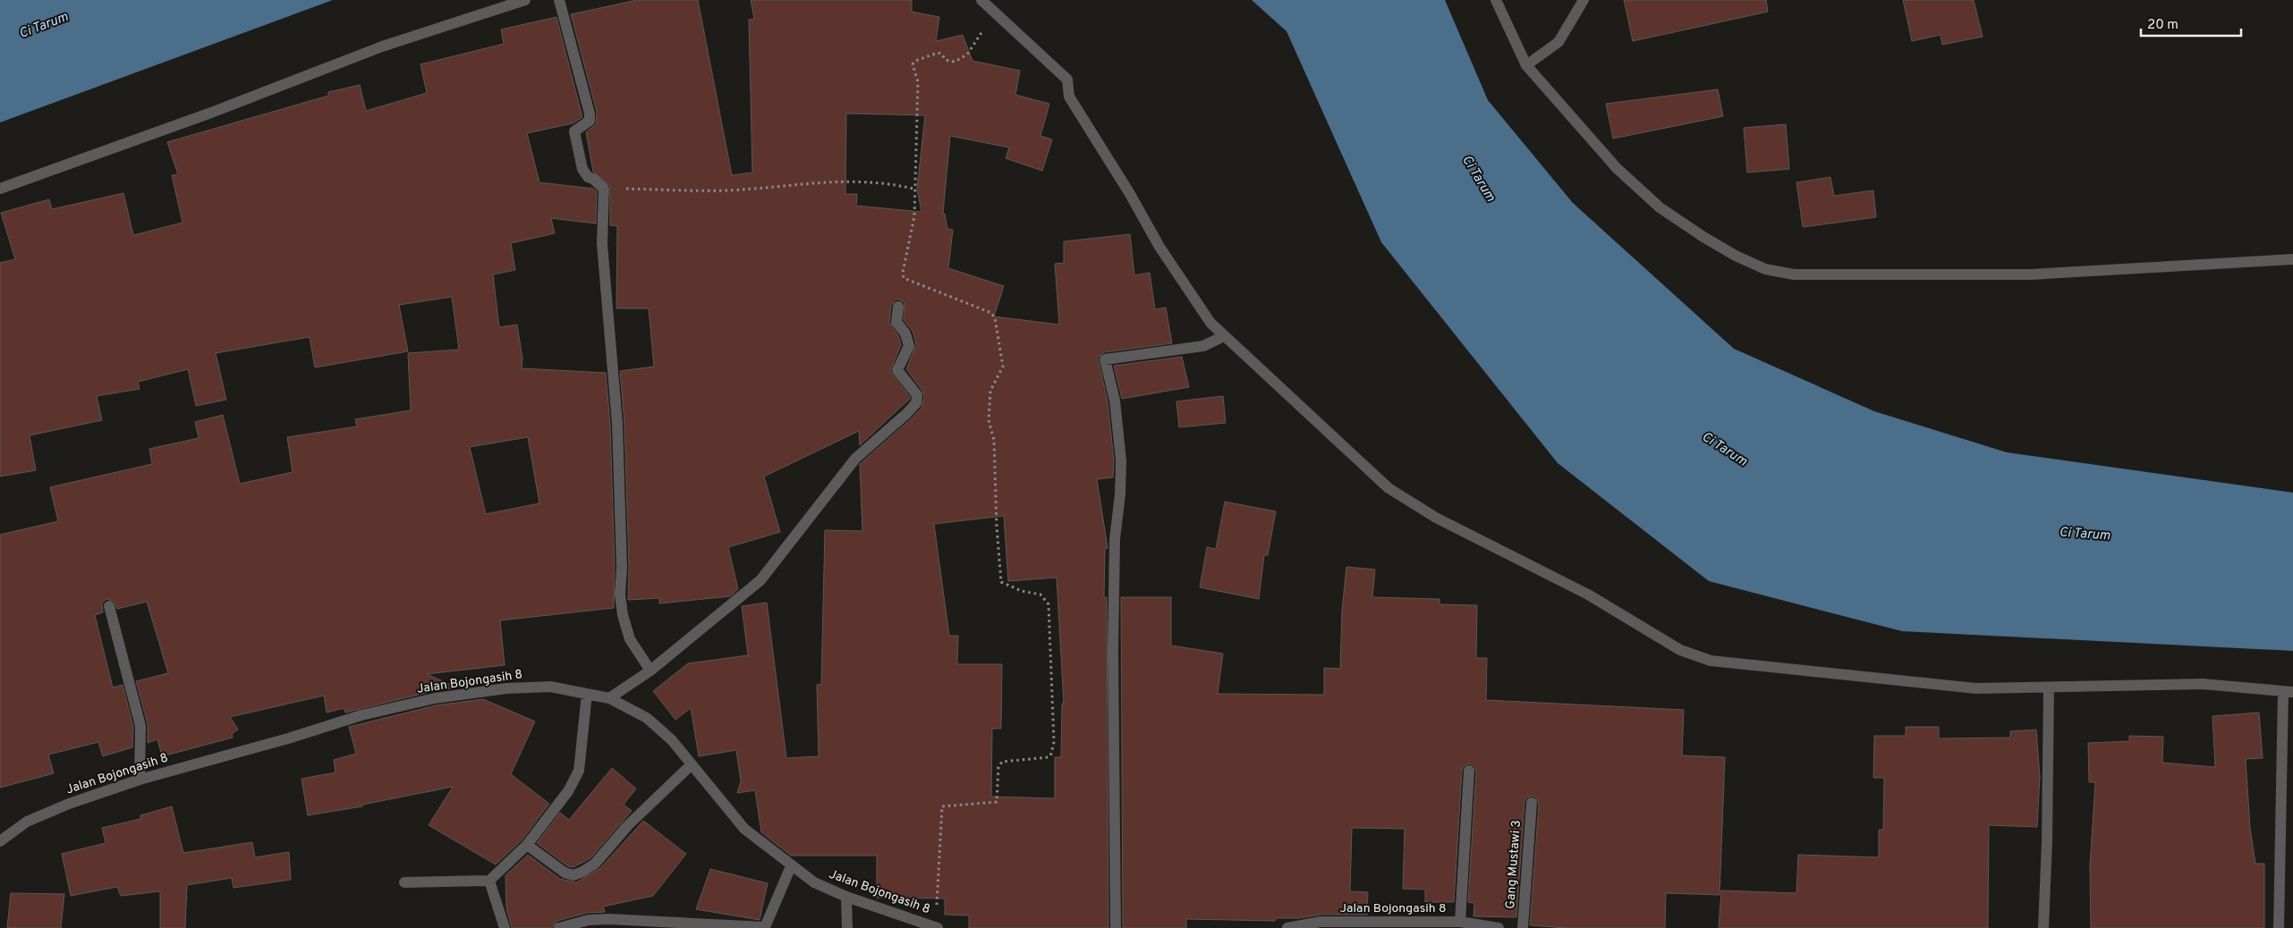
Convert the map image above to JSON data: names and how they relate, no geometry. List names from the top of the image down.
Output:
{
  "streets": {
    "street": ["Jalan Bojongasih 8", "Gang Mustawi 3"]
  },
  "water": ["Ci Tarum"],
  "scale_bar": "20 m"
}
